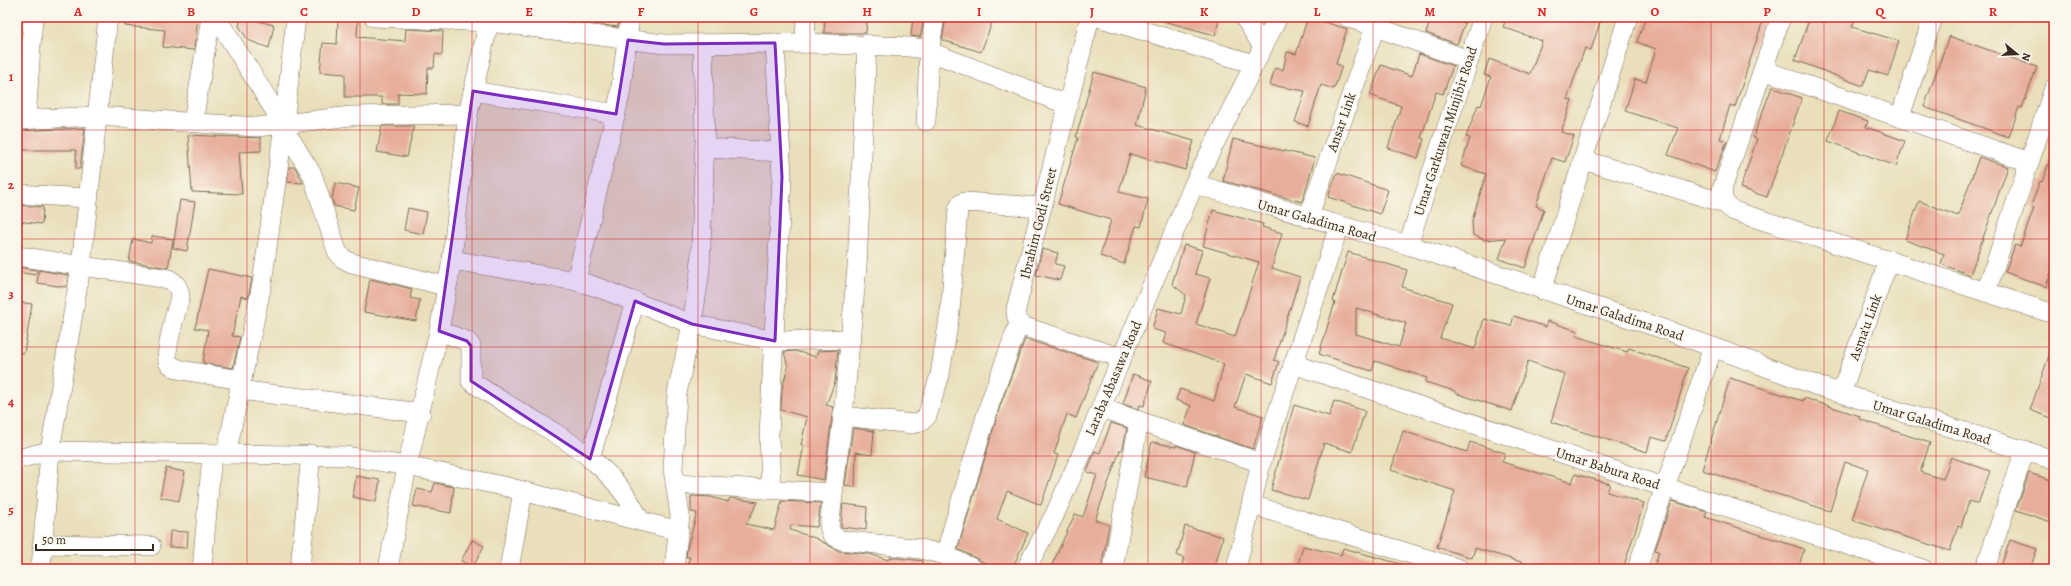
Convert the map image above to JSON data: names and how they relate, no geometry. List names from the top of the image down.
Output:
{
  "streets": {
    "street": [
      "Ansar Link",
      "Umar Garkuwan Minjibir Road",
      "Umar Galadima Road",
      "Ibrahim Godi Street",
      "Asma'u Link",
      "Laraba Abasawa Road",
      "Umar Babura Road"
    ]
  },
  "crossings": [
    ["Ansar Link", "Umar Galadima Road"],
    ["Umar Garkuwan Minjibir Road", "Umar Galadima Road"],
    ["Umar Galadima Road", "Asma'u Link"],
    ["Umar Galadima Road", "Laraba Abasawa Road"]
  ],
  "scale_bar": "50 m",
  "north": "right",
  "grid": {
    "columns": [
      "A",
      "B",
      "C",
      "D",
      "E",
      "F",
      "G",
      "H",
      "I",
      "J",
      "K",
      "L",
      "M",
      "N",
      "O",
      "P",
      "Q",
      "R"
    ],
    "rows": [
      "1",
      "2",
      "3",
      "4",
      "5"
    ]
  }
}
